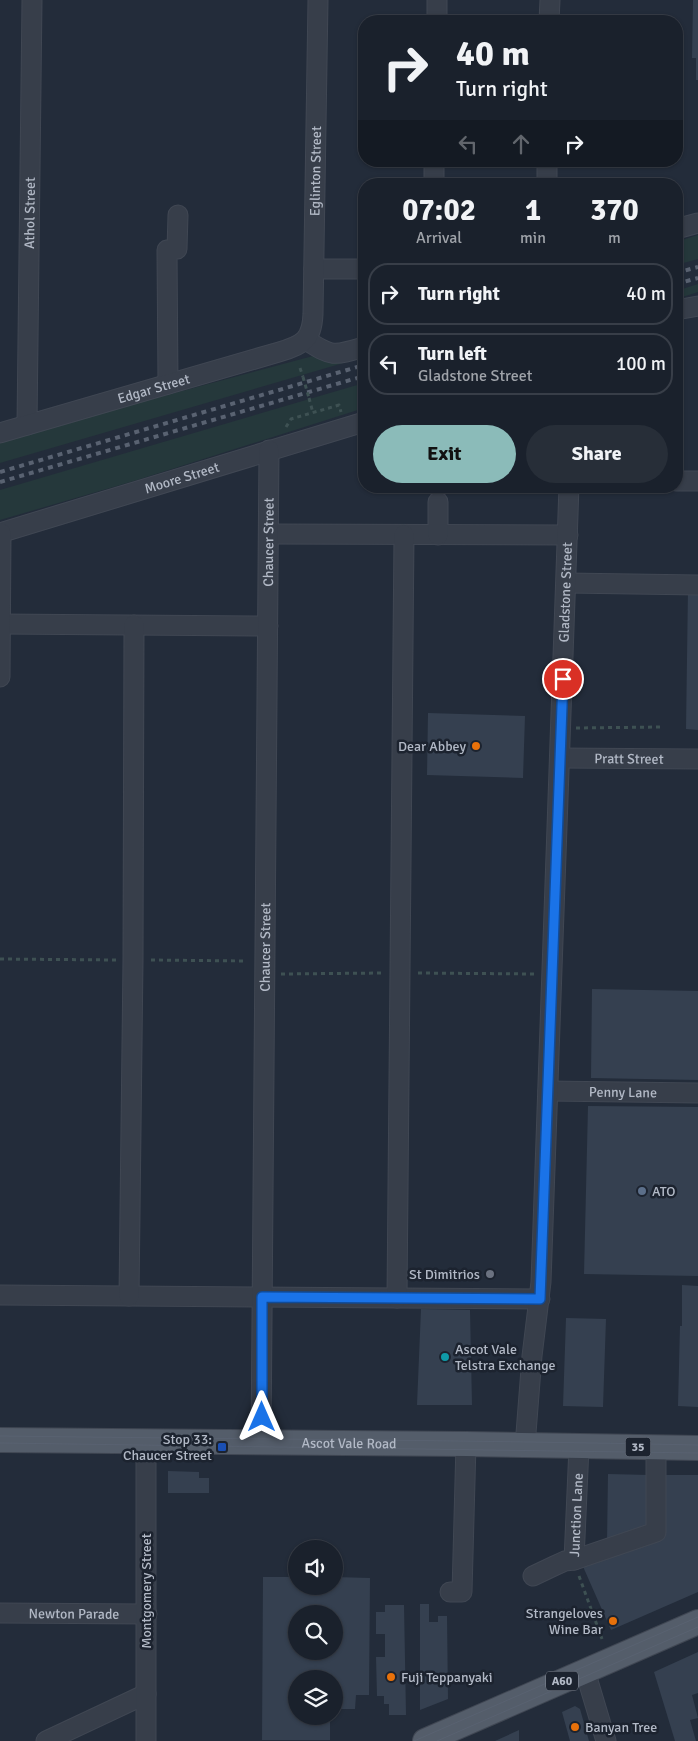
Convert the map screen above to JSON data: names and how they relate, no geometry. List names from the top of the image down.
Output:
{
  "streets": {
    "main road": ["Ascot Vale Road", "35", "A60"],
    "street": [
      "Eglinton Street",
      "Athol Street",
      "Edgar Street",
      "Moore Street",
      "Chaucer Street",
      "Gladstone Street",
      "Pratt Street",
      "Penny Lane",
      "Junction Lane",
      "Montgomery Street",
      "Newton Parade"
    ]
  },
  "crossings": [
    ["Eglinton Street", "Edgar Street"],
    ["Athol Street", "Edgar Street"],
    ["Moore Street", "Chaucer Street"],
    ["Chaucer Street", "Ascot Vale Road"],
    ["Gladstone Street", "Pratt Street"],
    ["Gladstone Street", "Penny Lane"],
    ["Gladstone Street", "Ascot Vale Road"],
    ["Ascot Vale Road", "Junction Lane"],
    ["Ascot Vale Road", "Montgomery Street"],
    ["Montgomery Street", "Newton Parade"]
  ],
  "places": {
    "other": [
      "Dear Abbey",
      "ATO",
      "St Dimitrios",
      "Ascot Vale Telstra Exchange",
      "Strangeloves Wine Bar",
      "Fuji Teppanyaki",
      "Banyan Tree"
    ],
    "transit": ["Stop 33: Chaucer Street"]
  },
  "page": {
    "turn": ["40 m", "Turn right"],
    "eta": [
      "07:02",
      "Arrival",
      "1",
      "min",
      "370",
      "m"
    ],
    "list": [
      {
        "name": "Turn right",
        "value": "40 m"
      },
      {
        "name": "Turn left",
        "note": "Gladstone Street",
        "value": "100 m"
      }
    ],
    "buttons": ["Exit", "Share"]
  }
}
